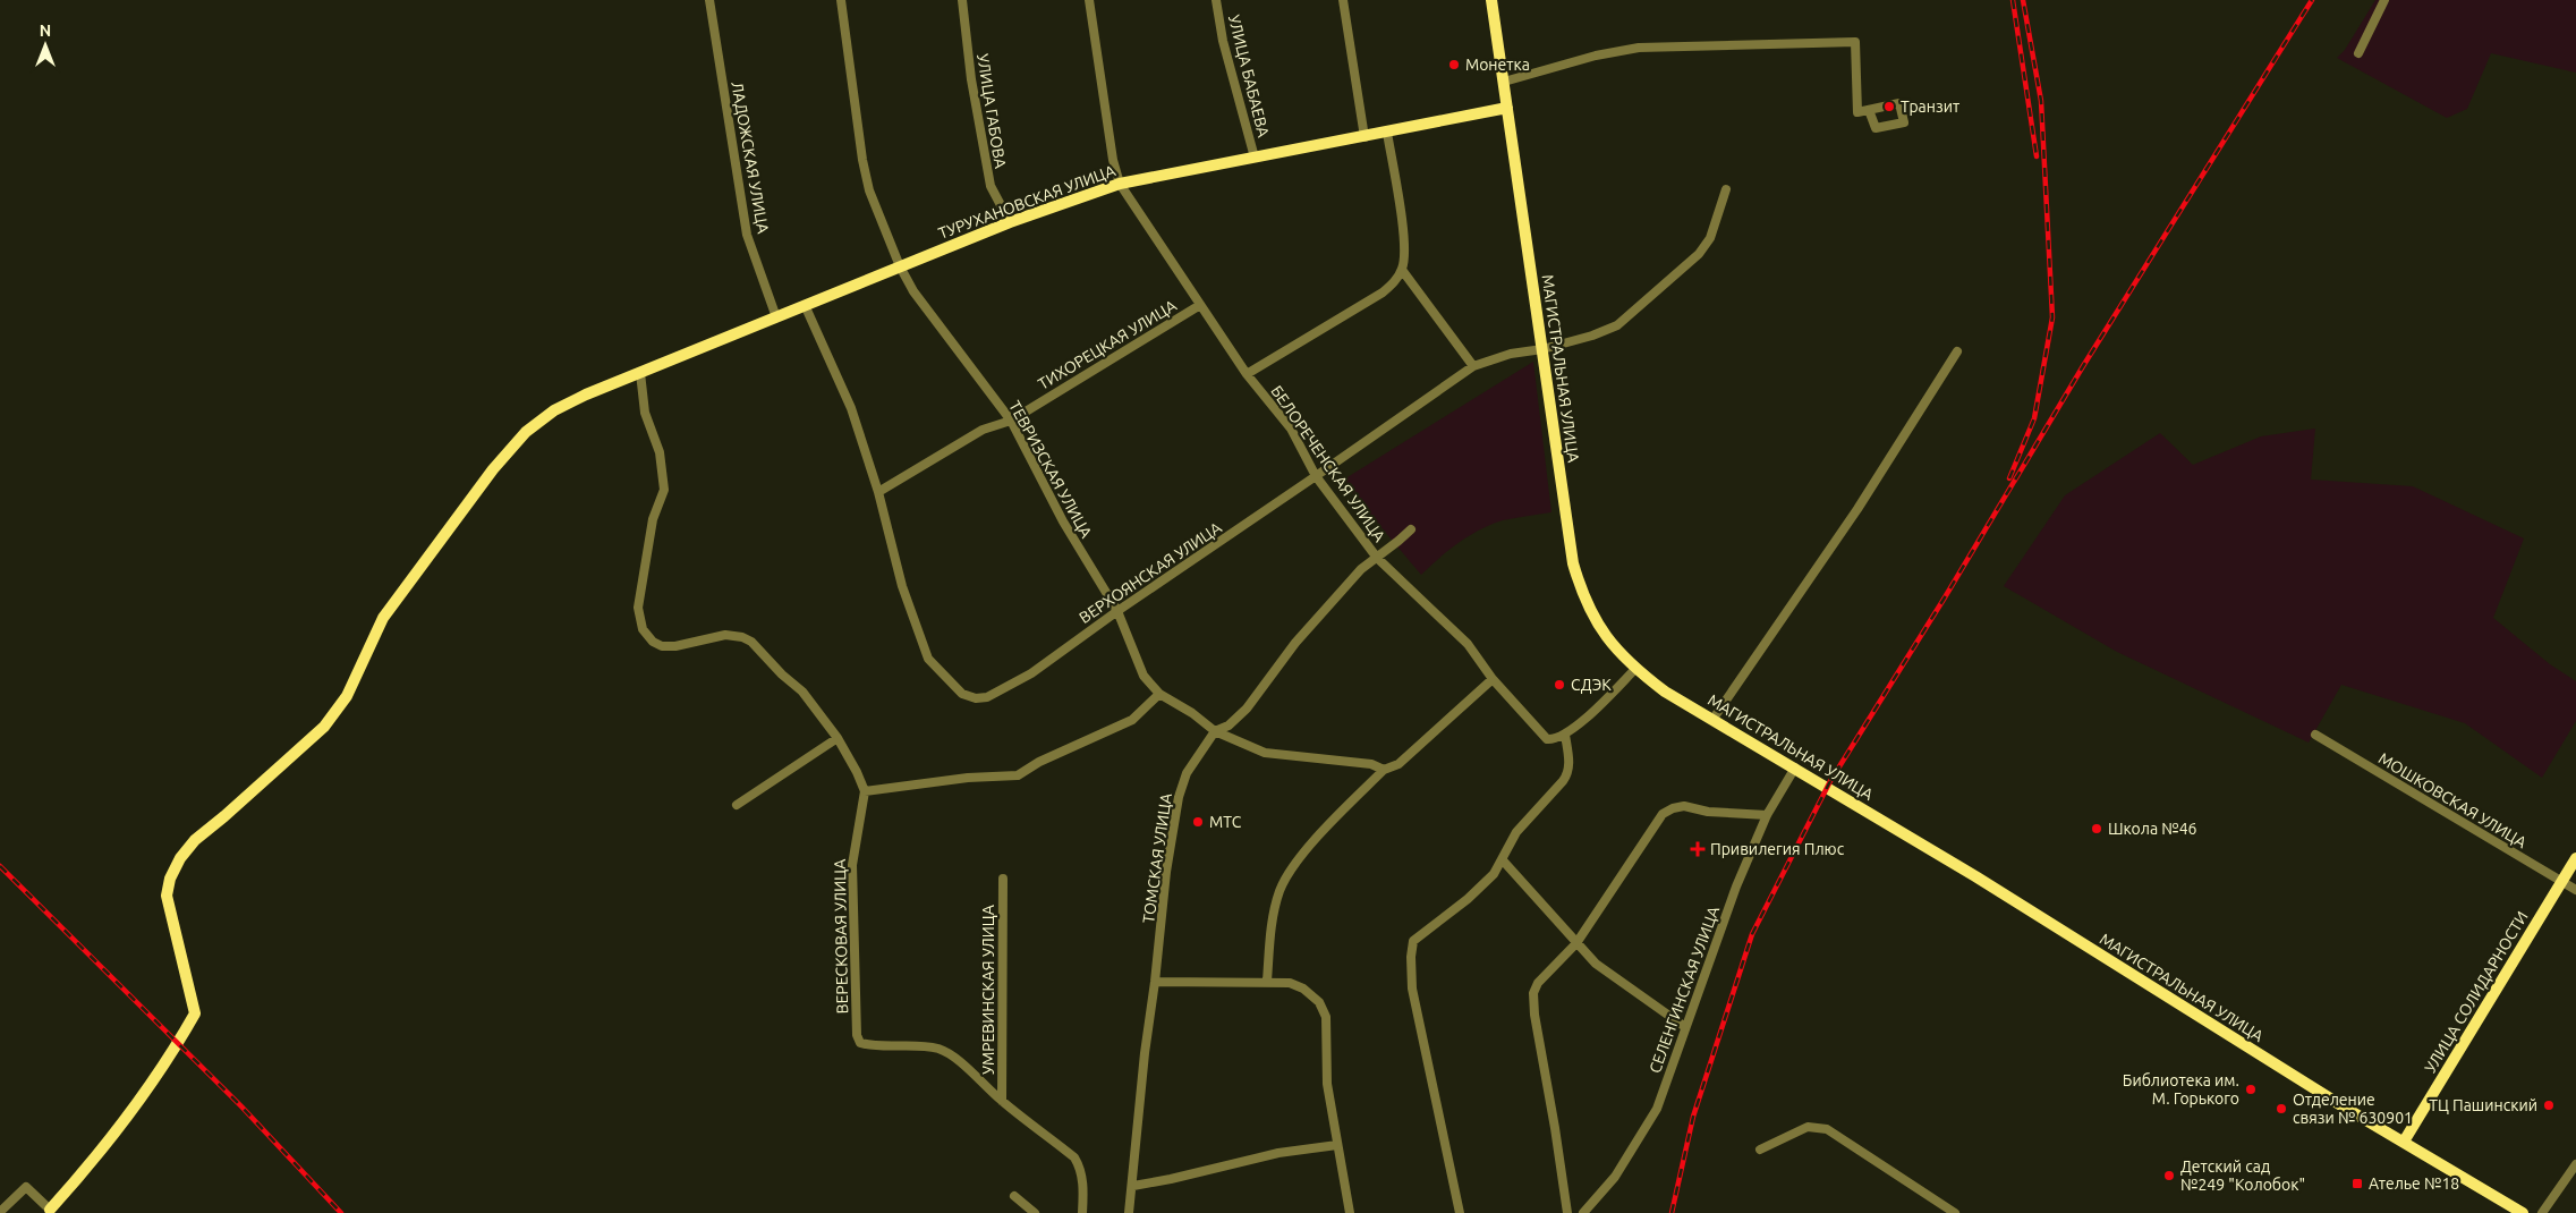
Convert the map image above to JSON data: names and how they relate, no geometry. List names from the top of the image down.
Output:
{
  "streets": {
    "street": [
      "УЛИЦА БАБАЕВА",
      "УЛИЦА ГАБОВА",
      "ЛАДОЖСКАЯ УЛИЦА",
      "ТУРУХАНОВСКАЯ УЛИЦА",
      "ТИХОРЕЦКАЯ УЛИЦА",
      "МАГИСТРАЛЬНАЯ УЛИЦА",
      "БЕЛОРЕЧЕНСКАЯ УЛИЦА",
      "ТЕВРИЗСКАЯ УЛИЦА",
      "ВЕРХОЯНСКАЯ УЛИЦА",
      "МОШКОВСКАЯ УЛИЦА",
      "ТОМСКАЯ УЛИЦА",
      "ВЕРЕСКОВАЯ УЛИЦА",
      "УМРЕВИНСКАЯ УЛИЦА",
      "СЕЛЕНГИНСКАЯ УЛИЦА",
      "УЛИЦА СОЛИДАРНОСТИ"
    ]
  },
  "crossings": [
    ["УЛИЦА БАБАЕВА", "ТУРУХАНОВСКАЯ УЛИЦА"],
    ["УЛИЦА ГАБОВА", "ТУРУХАНОВСКАЯ УЛИЦА"],
    ["ЛАДОЖСКАЯ УЛИЦА", "ТУРУХАНОВСКАЯ УЛИЦА"],
    ["ТУРУХАНОВСКАЯ УЛИЦА", "МАГИСТРАЛЬНАЯ УЛИЦА"],
    ["ТУРУХАНОВСКАЯ УЛИЦА", "БЕЛОРЕЧЕНСКАЯ УЛИЦА"],
    ["ТУРУХАНОВСКАЯ УЛИЦА", "ТЕВРИЗСКАЯ УЛИЦА"],
    ["ТИХОРЕЦКАЯ УЛИЦА", "БЕЛОРЕЧЕНСКАЯ УЛИЦА"],
    ["ТИХОРЕЦКАЯ УЛИЦА", "ТЕВРИЗСКАЯ УЛИЦА"],
    ["ТИХОРЕЦКАЯ УЛИЦА", "ВЕРХОЯНСКАЯ УЛИЦА"],
    ["МАГИСТРАЛЬНАЯ УЛИЦА", "ВЕРХОЯНСКАЯ УЛИЦА"],
    ["МАГИСТРАЛЬНАЯ УЛИЦА", "СЕЛЕНГИНСКАЯ УЛИЦА"],
    ["МАГИСТРАЛЬНАЯ УЛИЦА", "УЛИЦА СОЛИДАРНОСТИ"],
    ["БЕЛОРЕЧЕНСКАЯ УЛИЦА", "ВЕРХОЯНСКАЯ УЛИЦА"],
    ["БЕЛОРЕЧЕНСКАЯ УЛИЦА", "ТОМСКАЯ УЛИЦА"],
    ["ТЕВРИЗСКАЯ УЛИЦА", "ВЕРХОЯНСКАЯ УЛИЦА"],
    ["ТЕВРИЗСКАЯ УЛИЦА", "ТОМСКАЯ УЛИЦА"],
    ["МОШКОВСКАЯ УЛИЦА", "УЛИЦА СОЛИДАРНОСТИ"],
    ["ВЕРЕСКОВАЯ УЛИЦА", "УМРЕВИНСКАЯ УЛИЦА"]
  ],
  "places": {
    "other": [
      "Монетка",
      "Транзит",
      "СДЭК",
      "МТС",
      "Школа №46",
      "Библиотека им. М. Горького",
      "ТЦ Пашинский",
      "Отделение связи № 630901",
      "Детский сад №249 \"Колобок\""
    ],
    "health": ["Привилегия Плюс"],
    "transit": ["Ателье №18"]
  },
  "north": "top"
}
